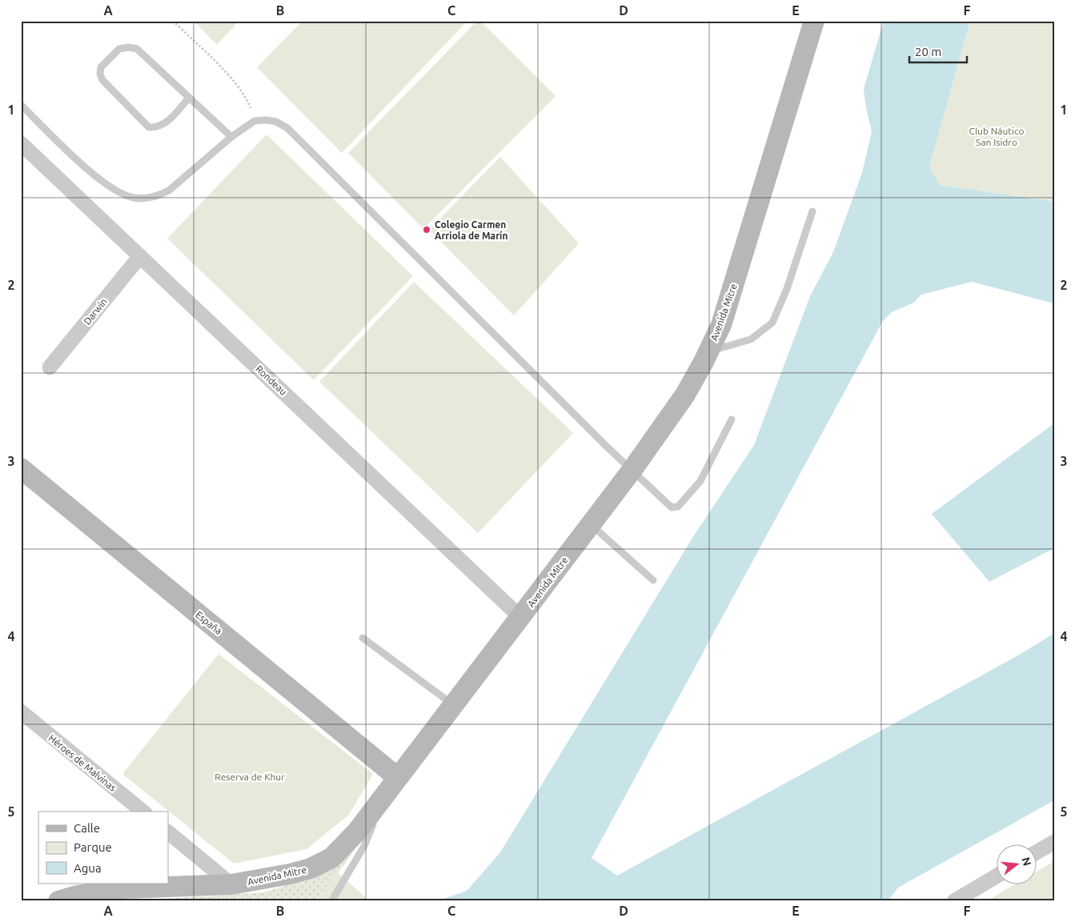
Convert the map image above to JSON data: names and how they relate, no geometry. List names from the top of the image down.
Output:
{
  "streets": {
    "street": [
      "Darwin",
      "Avenida Mitre",
      "Rondeau",
      "España",
      "Héroes de Malvinas"
    ]
  },
  "crossings": [
    ["Darwin", "Rondeau"],
    ["Avenida Mitre", "Rondeau"],
    ["Avenida Mitre", "España"]
  ],
  "parks": ["Club Náutico San Isidro", "Reserva de Khur"],
  "places": ["Colegio Carmen Arriola de Marín"],
  "legend": ["Calle", "Parque", "Agua"],
  "scale_bar": "20 m",
  "north": "right",
  "grid": {
    "columns": [
      "A",
      "B",
      "C",
      "D",
      "E",
      "F"
    ],
    "rows": [
      "1",
      "2",
      "3",
      "4",
      "5"
    ]
  }
}
